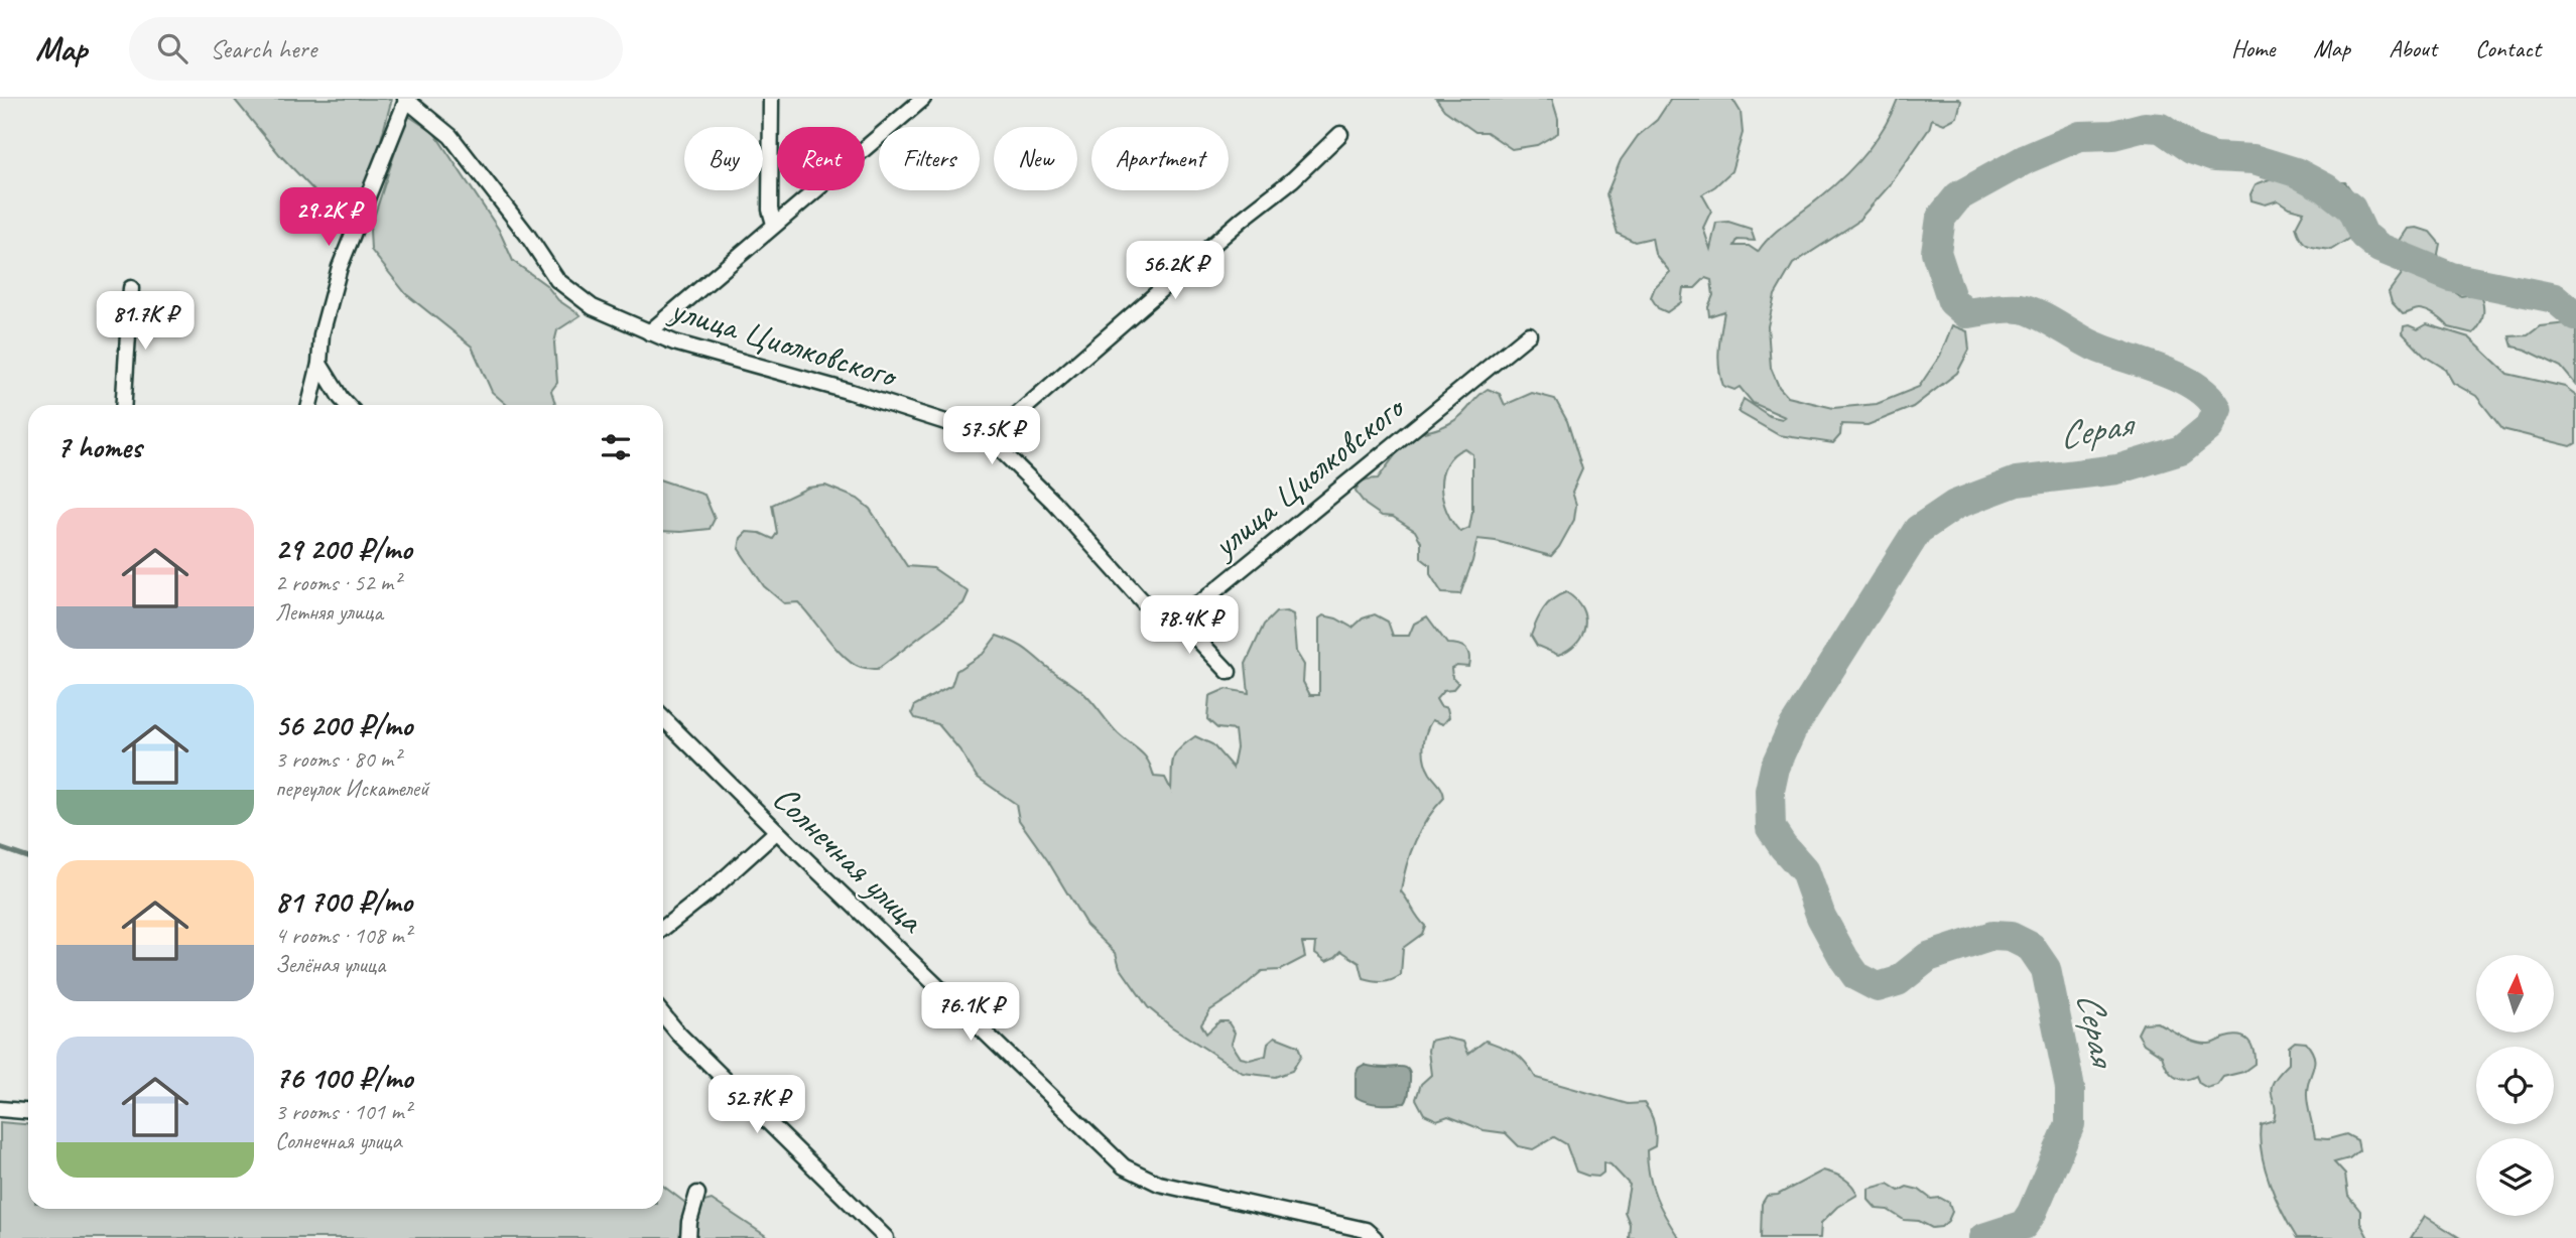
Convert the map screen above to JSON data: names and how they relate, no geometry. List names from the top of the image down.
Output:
{
  "streets": {
    "street": ["улица Циолковского", "Солнечная улица"]
  },
  "water": ["Серая"],
  "north": "top",
  "page": {
    "header": "Map",
    "search": "Search here",
    "nav": [
      "Home",
      "Map",
      "About",
      "Contact"
    ],
    "chip": [
      "Buy",
      "Rent",
      "Filters",
      "New",
      "Apartment"
    ],
    "price": [
      "29.2K ₽",
      "56.2K ₽",
      "81.7K ₽",
      "57.5K ₽",
      "78.4K ₽",
      "76.1K ₽",
      "52.7K ₽"
    ],
    "heading": "7 homes",
    "list": [
      {
        "name": "29 200 ₽/mo",
        "note": "2 rooms · 52 m² · Летняя улица"
      },
      {
        "name": "56 200 ₽/mo",
        "note": "3 rooms · 80 m² · переулок Искателей"
      },
      {
        "name": "81 700 ₽/mo",
        "note": "4 rooms · 108 m² · Зелёная улица"
      },
      {
        "name": "76 100 ₽/mo",
        "note": "3 rooms · 101 m² · Солнечная улица"
      }
    ]
  }
}
